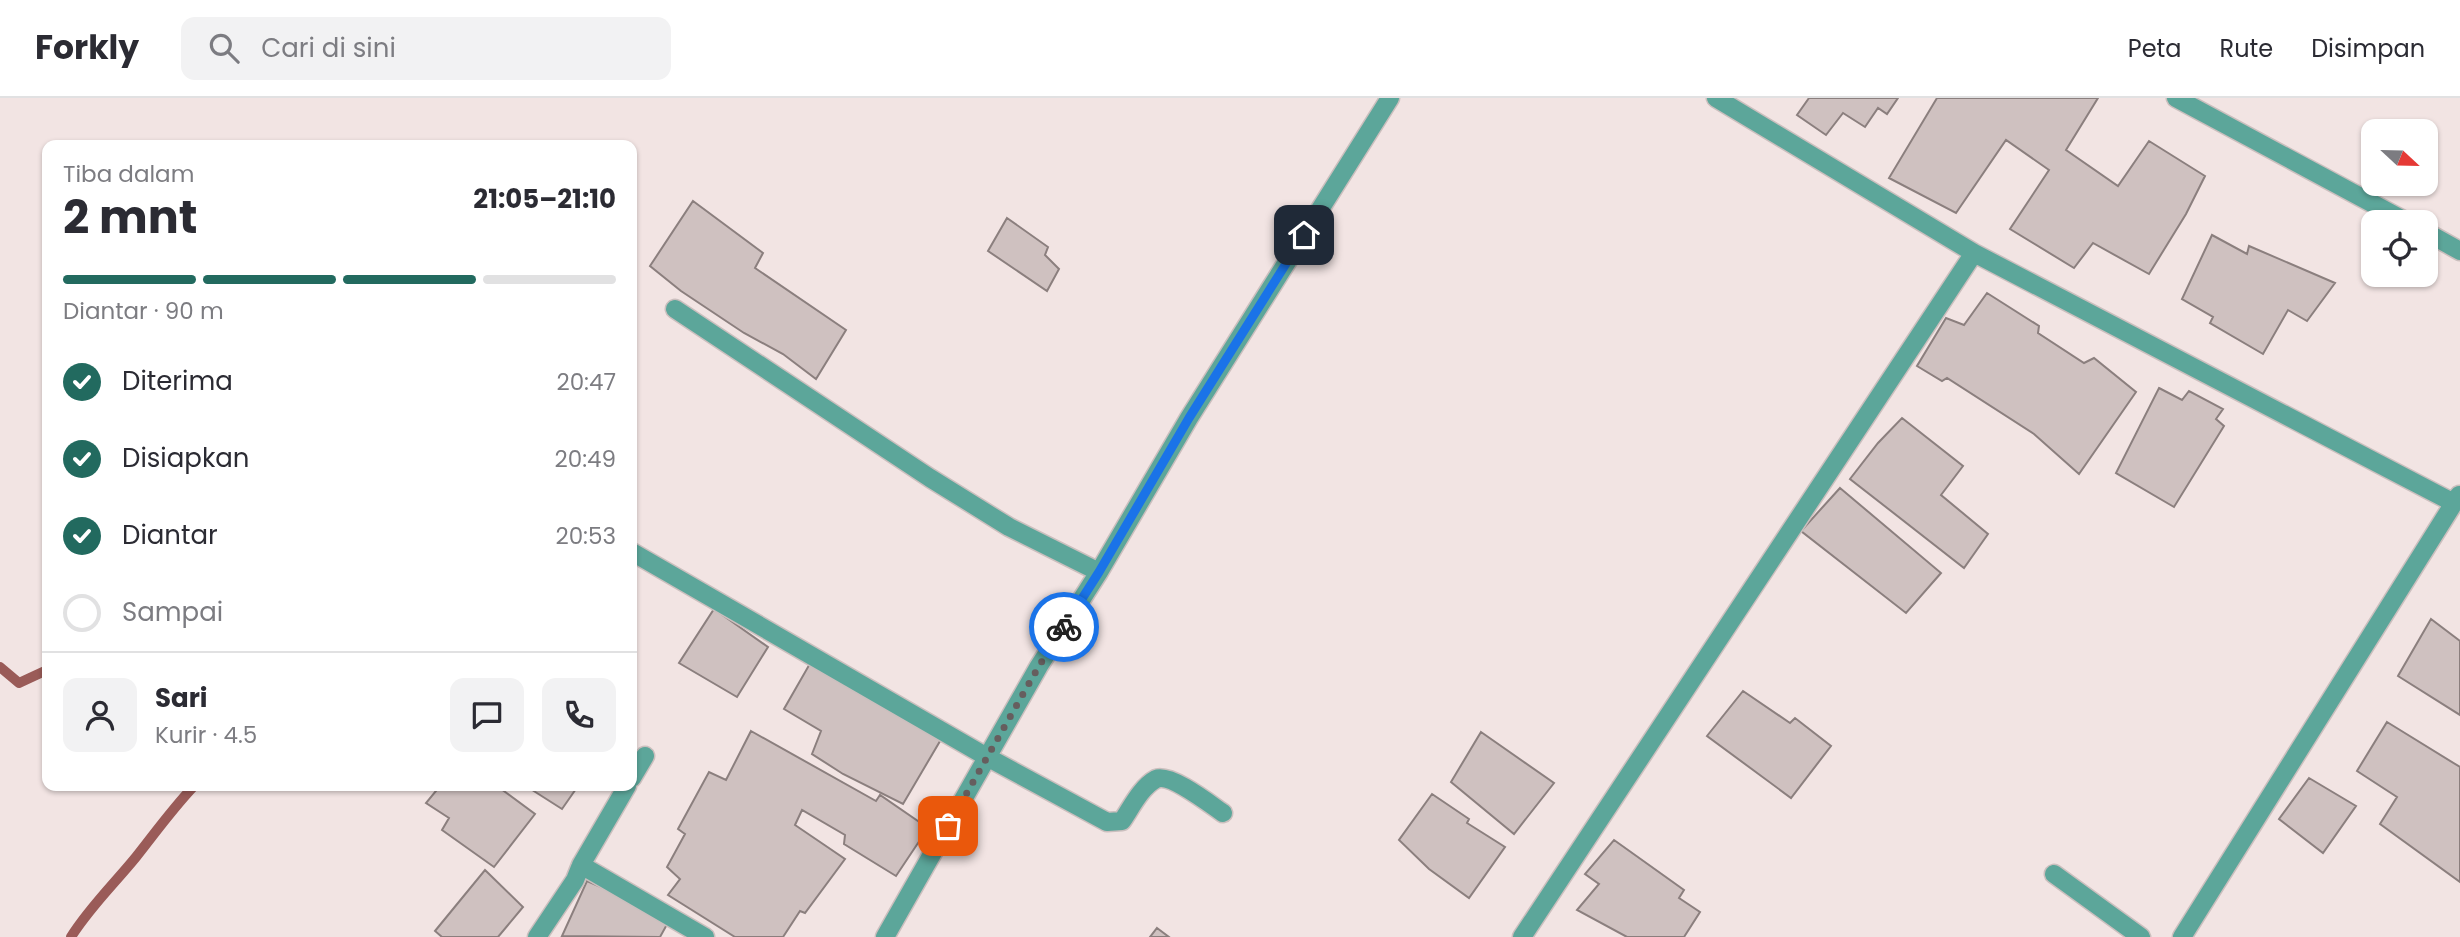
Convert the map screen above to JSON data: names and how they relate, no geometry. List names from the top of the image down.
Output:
{
  "north": "right",
  "page": {
    "header": "Forkly",
    "search": "Cari di sini",
    "nav": ["Peta", "Rute", "Disimpan"],
    "heading": ["2 mnt", "Tiba dalam", "21:05–21:10"],
    "panel": ["Sari", "Kurir · 4.5"],
    "bar": "Diantar · 90 m",
    "list": [
      ["Diterima", "20:47"],
      ["Disiapkan", "20:49"],
      ["Diantar", "20:53"],
      "Sampai"
    ]
  }
}
